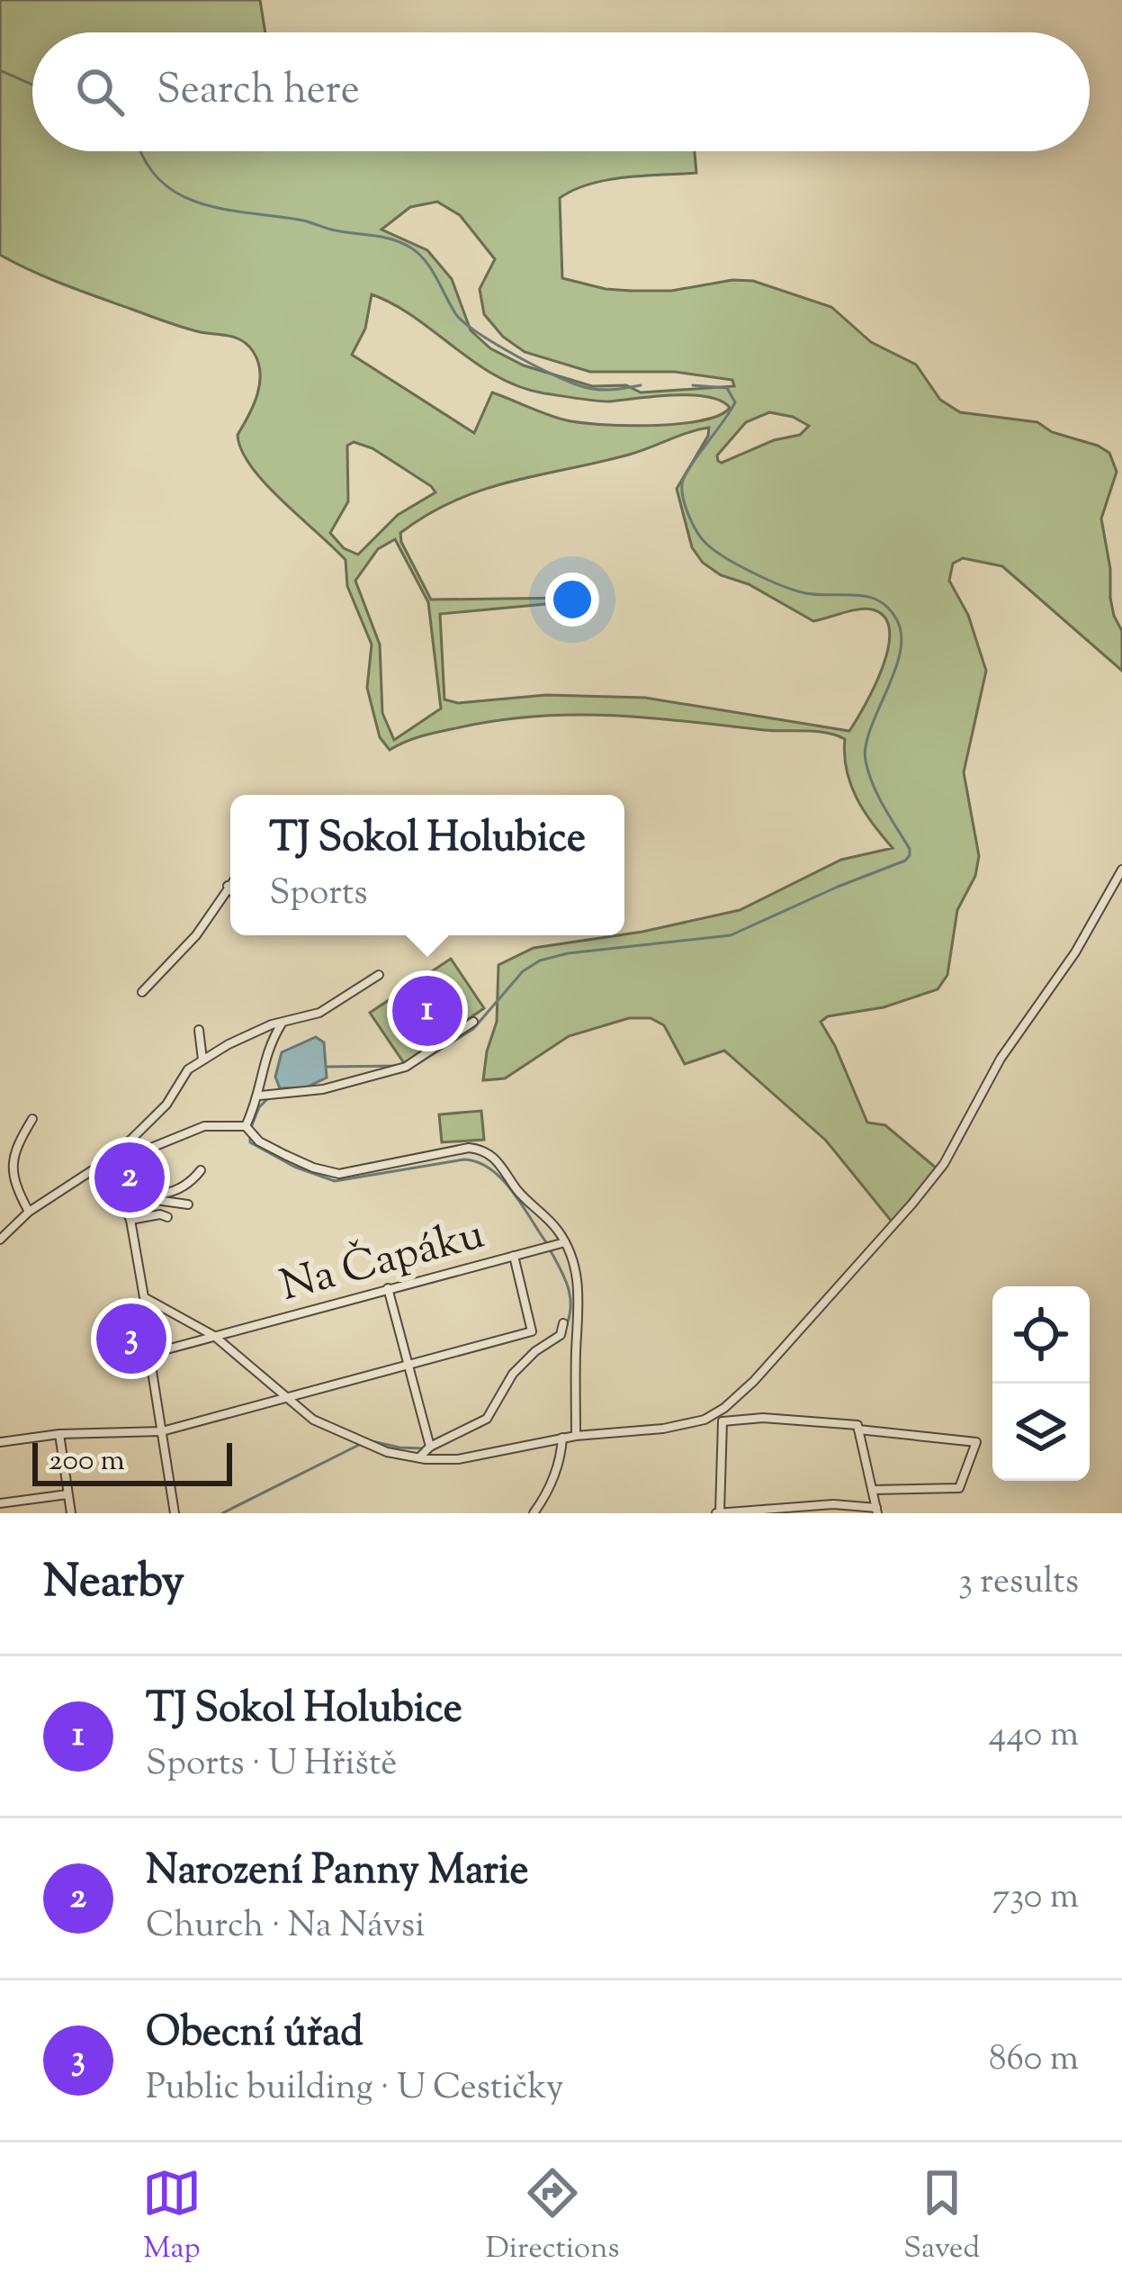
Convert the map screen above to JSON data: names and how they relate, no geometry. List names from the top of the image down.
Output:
{
  "streets": {
    "street": ["Na Čapáku"]
  },
  "scale_bar": "200 m",
  "page": {
    "search": "Search here",
    "popup": ["TJ Sokol Holubice", "Sports"],
    "pins": ["1", "2", "3"],
    "scale": "200 m",
    "heading": ["Nearby", "3 results"],
    "list": [
      {
        "mark": "1",
        "name": "TJ Sokol Holubice",
        "note": "Sports · U Hřiště",
        "value": "440 m"
      },
      {
        "mark": "2",
        "name": "Narození Panny Marie",
        "note": "Church · Na Návsi",
        "value": "730 m"
      },
      {
        "mark": "3",
        "name": "Obecní úřad",
        "note": "Public building · U Cestičky",
        "value": "860 m"
      }
    ],
    "nav": ["Map", "Directions", "Saved"]
  }
}
